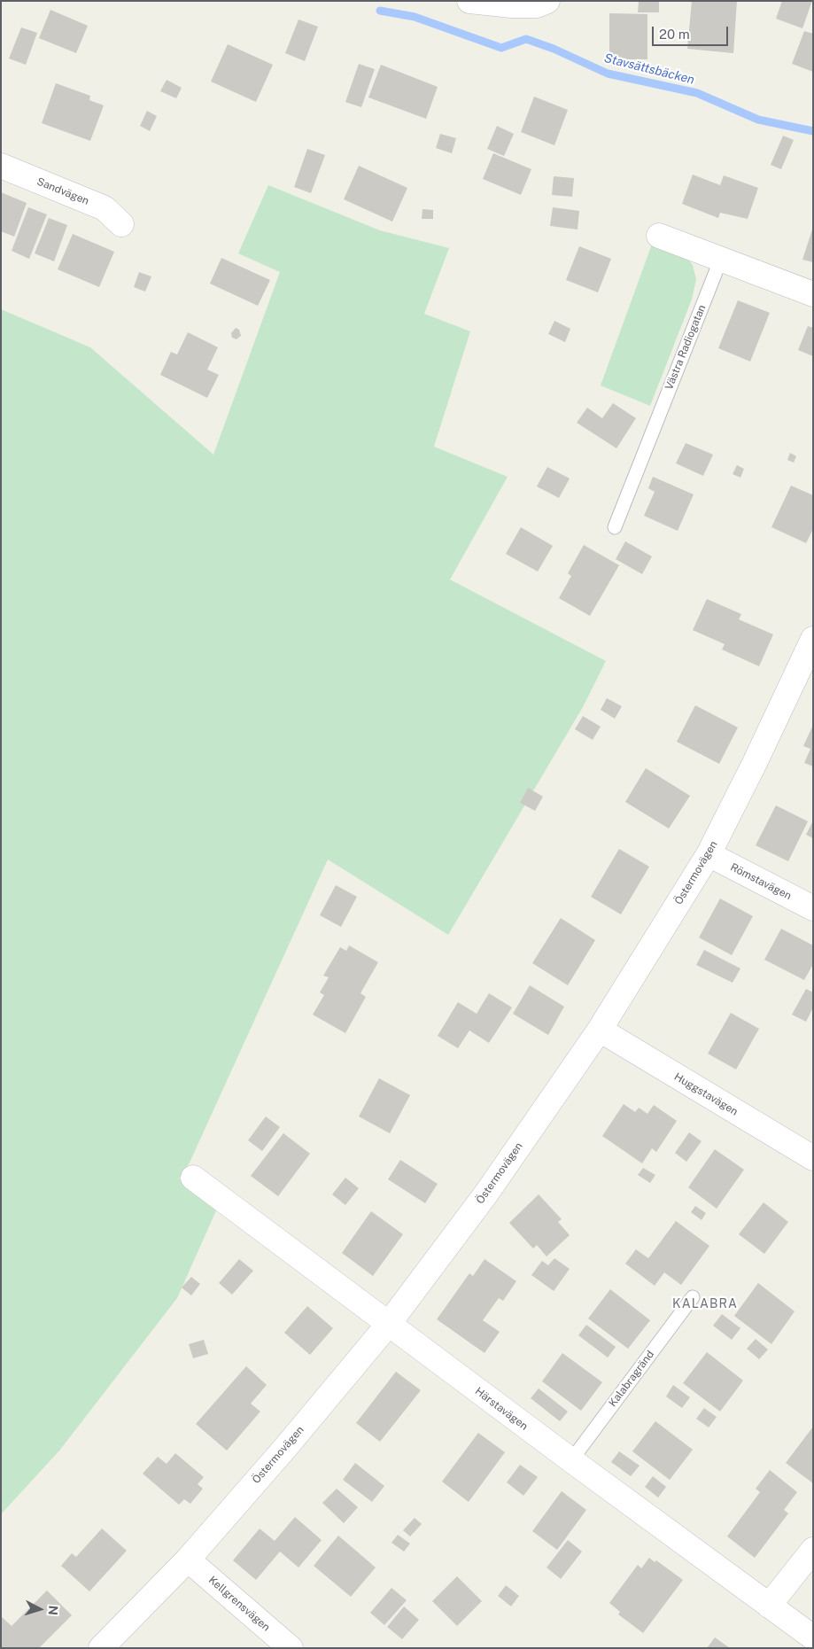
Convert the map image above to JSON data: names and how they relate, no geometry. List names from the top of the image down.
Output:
{
  "streets": {
    "street": [
      "Sandvägen",
      "Östermovägen",
      "Römstavägen",
      "Huggstavägen",
      "Härstavägen",
      "Kellgrensvägen"
    ],
    "lane": ["Västra Radiogatan", "Kalabragränd"]
  },
  "crossings": [
    ["Östermovägen", "Römstavägen"],
    ["Östermovägen", "Huggstavägen"],
    ["Östermovägen", "Härstavägen"],
    ["Östermovägen", "Kellgrensvägen"],
    ["Kalabragränd", "Härstavägen"]
  ],
  "districts": ["KALABRA"],
  "water": ["Stavsättsbäcken"],
  "scale_bar": "20 m",
  "north": "right"
}
